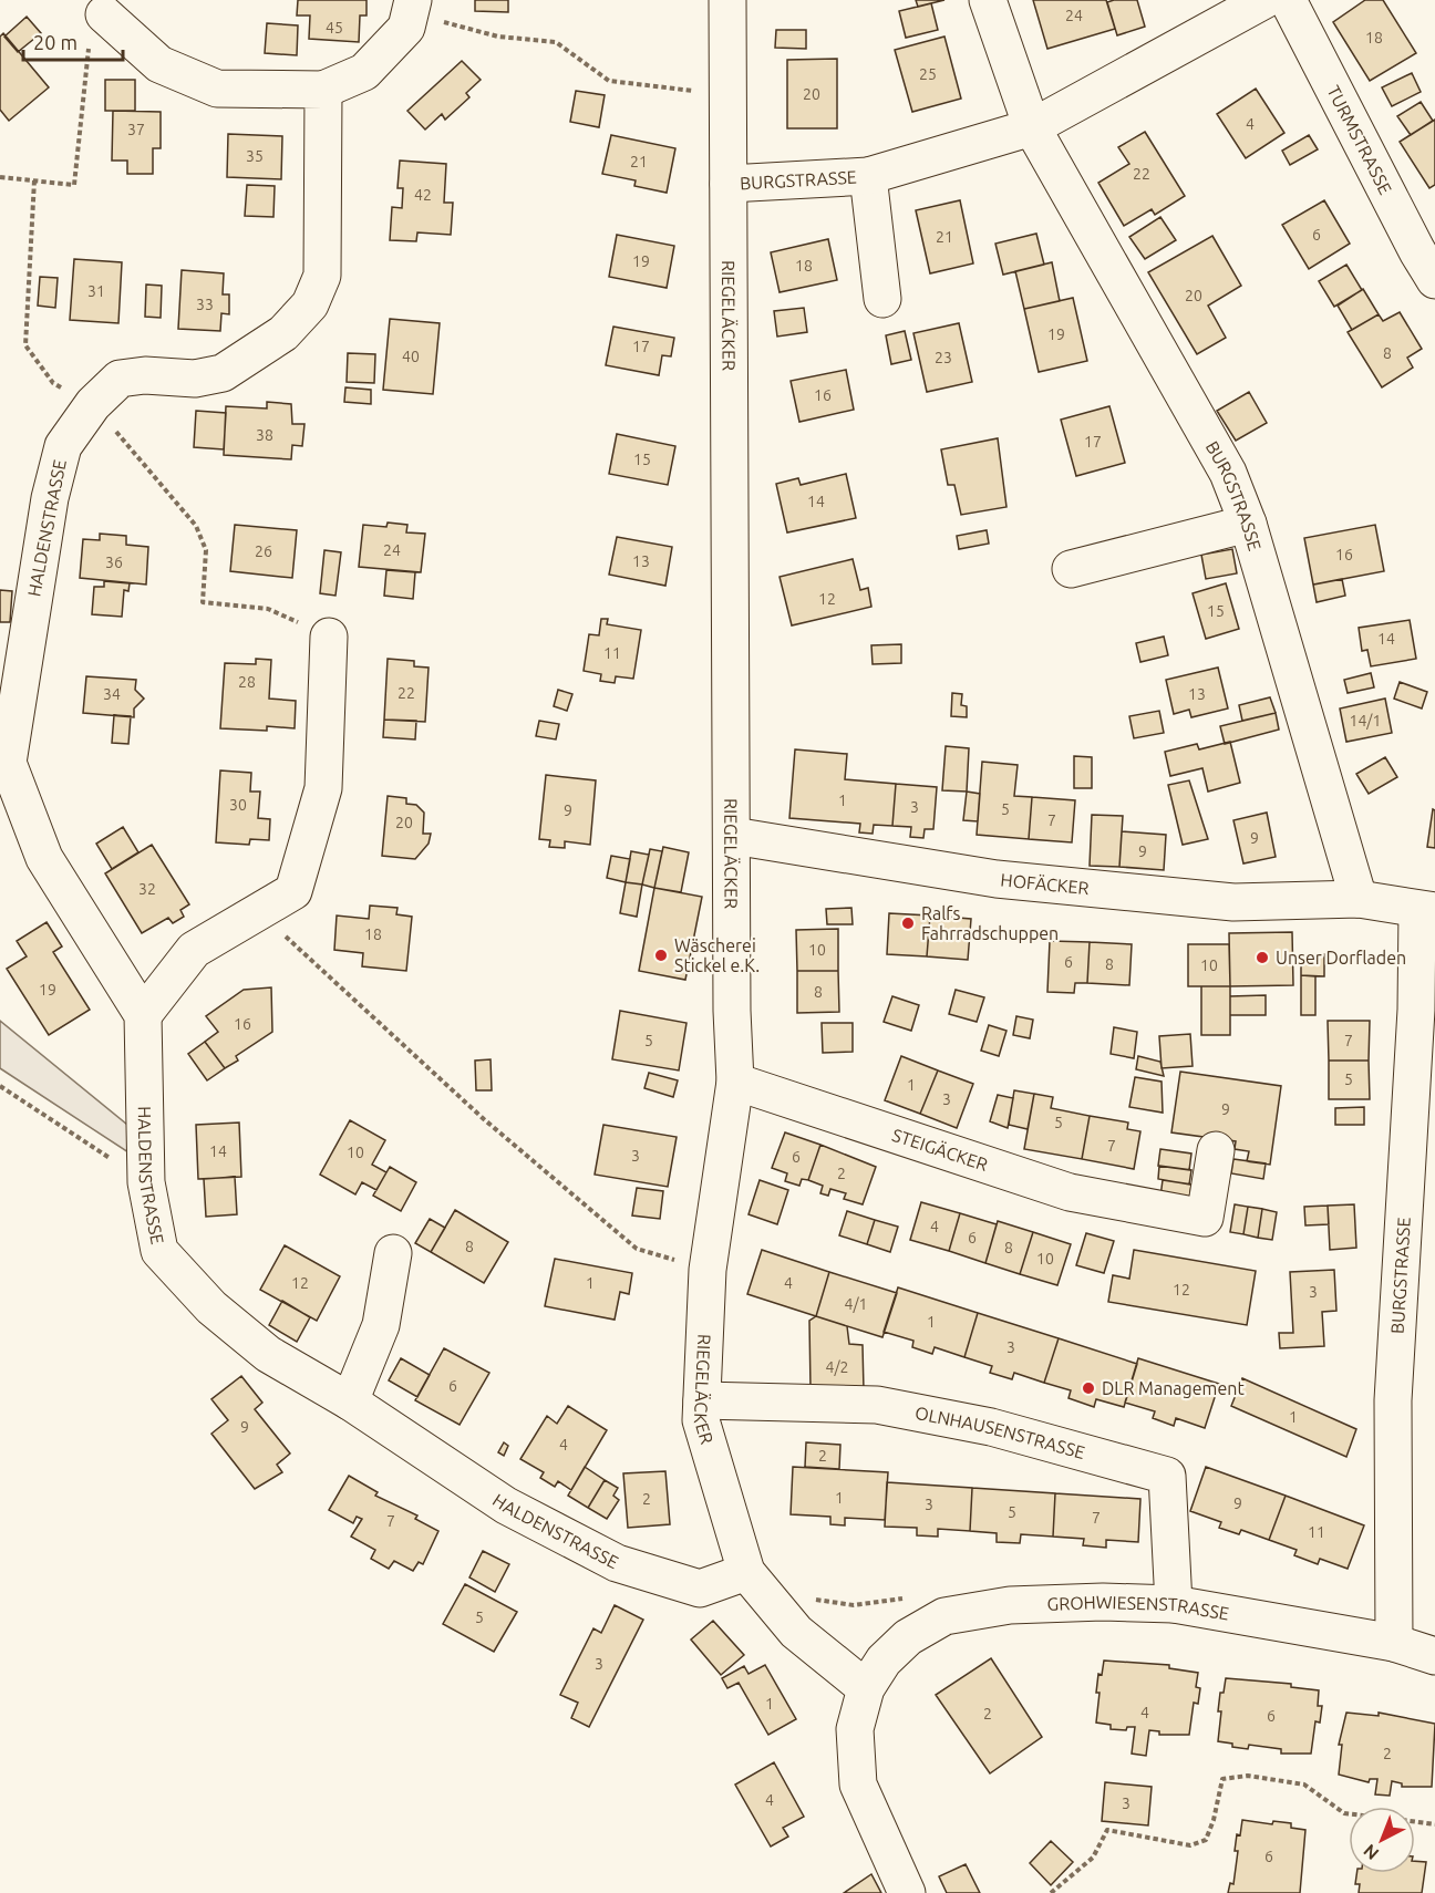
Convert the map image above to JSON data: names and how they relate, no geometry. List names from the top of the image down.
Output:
{
  "streets": {
    "street": [
      "TURMSTRASSE",
      "BURGSTRASSE",
      "RIEGELÄCKER",
      "HALDENSTRASSE",
      "HOFÄCKER",
      "STEIGÄCKER",
      "OLNHAUSENSTRASSE",
      "GROHWIESENSTRASSE"
    ]
  },
  "crossings": [
    ["BURGSTRASSE", "RIEGELÄCKER"],
    ["BURGSTRASSE", "HOFÄCKER"],
    ["BURGSTRASSE", "GROHWIESENSTRASSE"],
    ["RIEGELÄCKER", "HALDENSTRASSE"],
    ["RIEGELÄCKER", "HOFÄCKER"],
    ["RIEGELÄCKER", "STEIGÄCKER"],
    ["RIEGELÄCKER", "OLNHAUSENSTRASSE"],
    ["RIEGELÄCKER", "GROHWIESENSTRASSE"],
    ["OLNHAUSENSTRASSE", "GROHWIESENSTRASSE"]
  ],
  "places": [
    "Ralfs Fahrradschuppen",
    "Wäscherei Stickel e.K.",
    "Unser Dorfladen",
    "DLR Management"
  ],
  "house_numbers": [
    "24",
    "45",
    "18",
    "25",
    "20",
    "4",
    "37",
    "35",
    "21",
    "22",
    "42",
    "6",
    "21",
    "19",
    "18",
    "31",
    "20",
    "33",
    "19",
    "17",
    "8",
    "40",
    "23",
    "16",
    "38",
    "17",
    "15",
    "14",
    "24",
    "26",
    "16",
    "13",
    "36",
    "12",
    "15",
    "14",
    "11",
    "28",
    "22",
    "34",
    "13",
    "14/1",
    "1",
    "30",
    "3",
    "5",
    "9",
    "7",
    "20",
    "9",
    "9",
    "32",
    "18",
    "10",
    "6",
    "8",
    "10",
    "19",
    "8",
    "16",
    "5",
    "7",
    "5",
    "1",
    "3",
    "9",
    "5",
    "7",
    "14",
    "10",
    "3",
    "6",
    "2",
    "4",
    "6",
    "8",
    "8",
    "10",
    "12",
    "1",
    "4",
    "12",
    "3",
    "4/1",
    "1",
    "3",
    "4/2",
    "6",
    "1",
    "9",
    "4",
    "2",
    "1",
    "2",
    "9",
    "3",
    "5",
    "7",
    "7",
    "11",
    "5",
    "3",
    "1",
    "4",
    "2",
    "6",
    "2",
    "4",
    "3",
    "6"
  ],
  "scale_bar": "20 m",
  "north": "bottom left"
}
